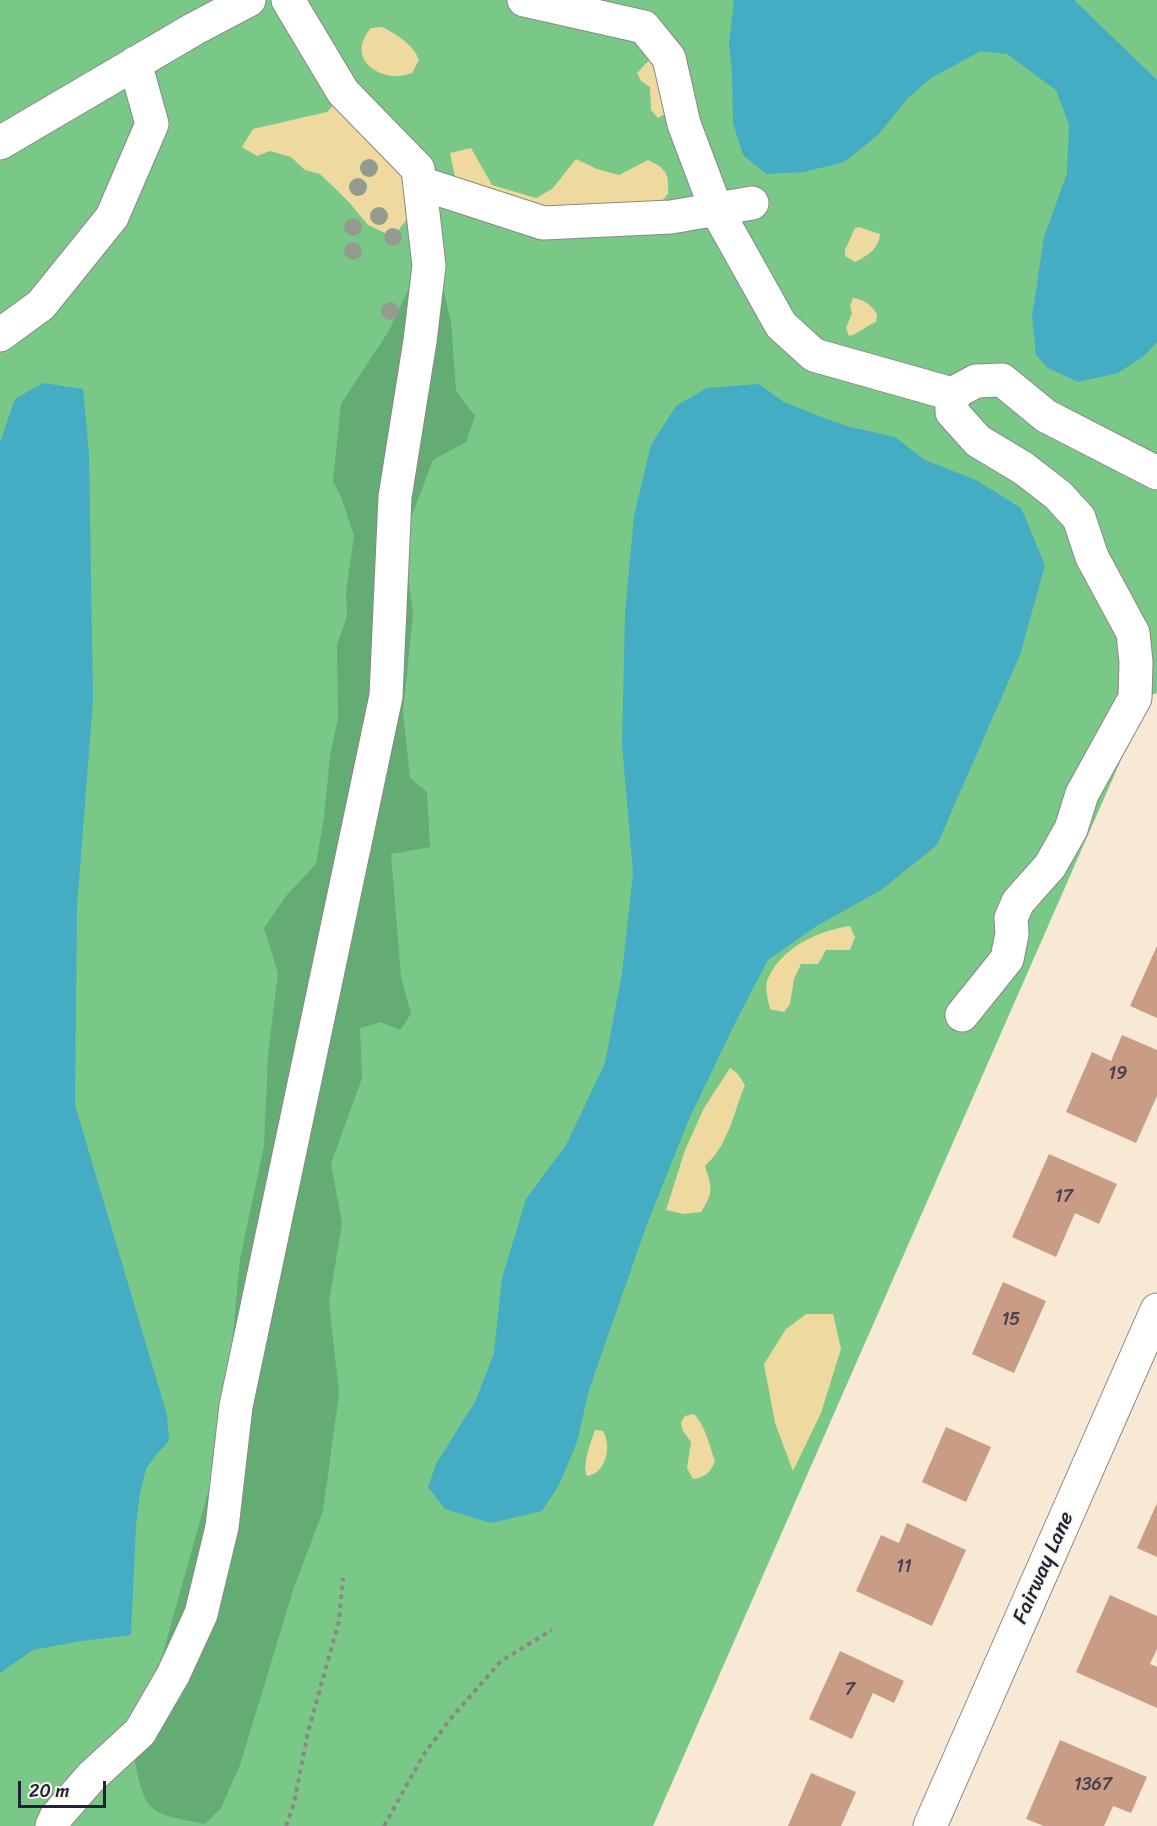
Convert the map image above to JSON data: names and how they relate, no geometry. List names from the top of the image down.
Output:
{
  "streets": {
    "street": ["Fairway Lane"]
  },
  "house_numbers": [
    "19",
    "17",
    "15",
    "11",
    "7",
    "1367"
  ],
  "scale_bar": "20 m"
}
